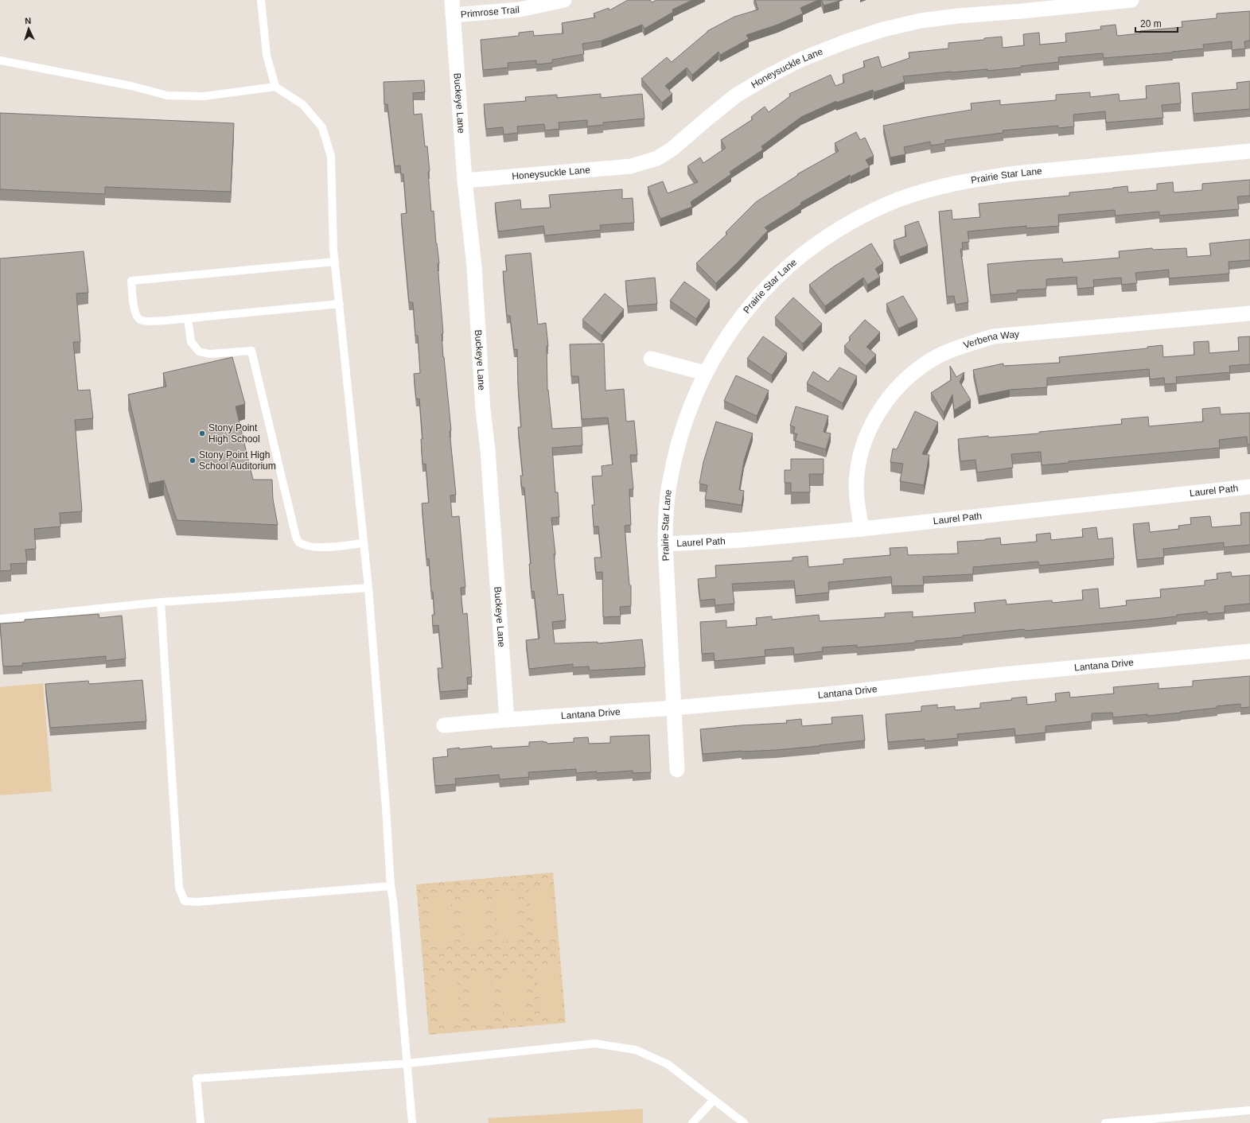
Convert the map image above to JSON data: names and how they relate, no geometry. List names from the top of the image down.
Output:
{
  "streets": {
    "street": [
      "Primrose Trail",
      "Honeysuckle Lane",
      "Buckeye Lane",
      "Prairie Star Lane",
      "Verbena Way",
      "Laurel Path",
      "Lantana Drive"
    ]
  },
  "crossings": [
    ["Primrose Trail", "Buckeye Lane"],
    ["Honeysuckle Lane", "Buckeye Lane"],
    ["Buckeye Lane", "Lantana Drive"],
    ["Prairie Star Lane", "Laurel Path"],
    ["Prairie Star Lane", "Lantana Drive"],
    ["Verbena Way", "Laurel Path"]
  ],
  "places": ["Stony Point High School", "Stony Point High School Auditorium"],
  "scale_bar": "20 m",
  "north": "top"
}
